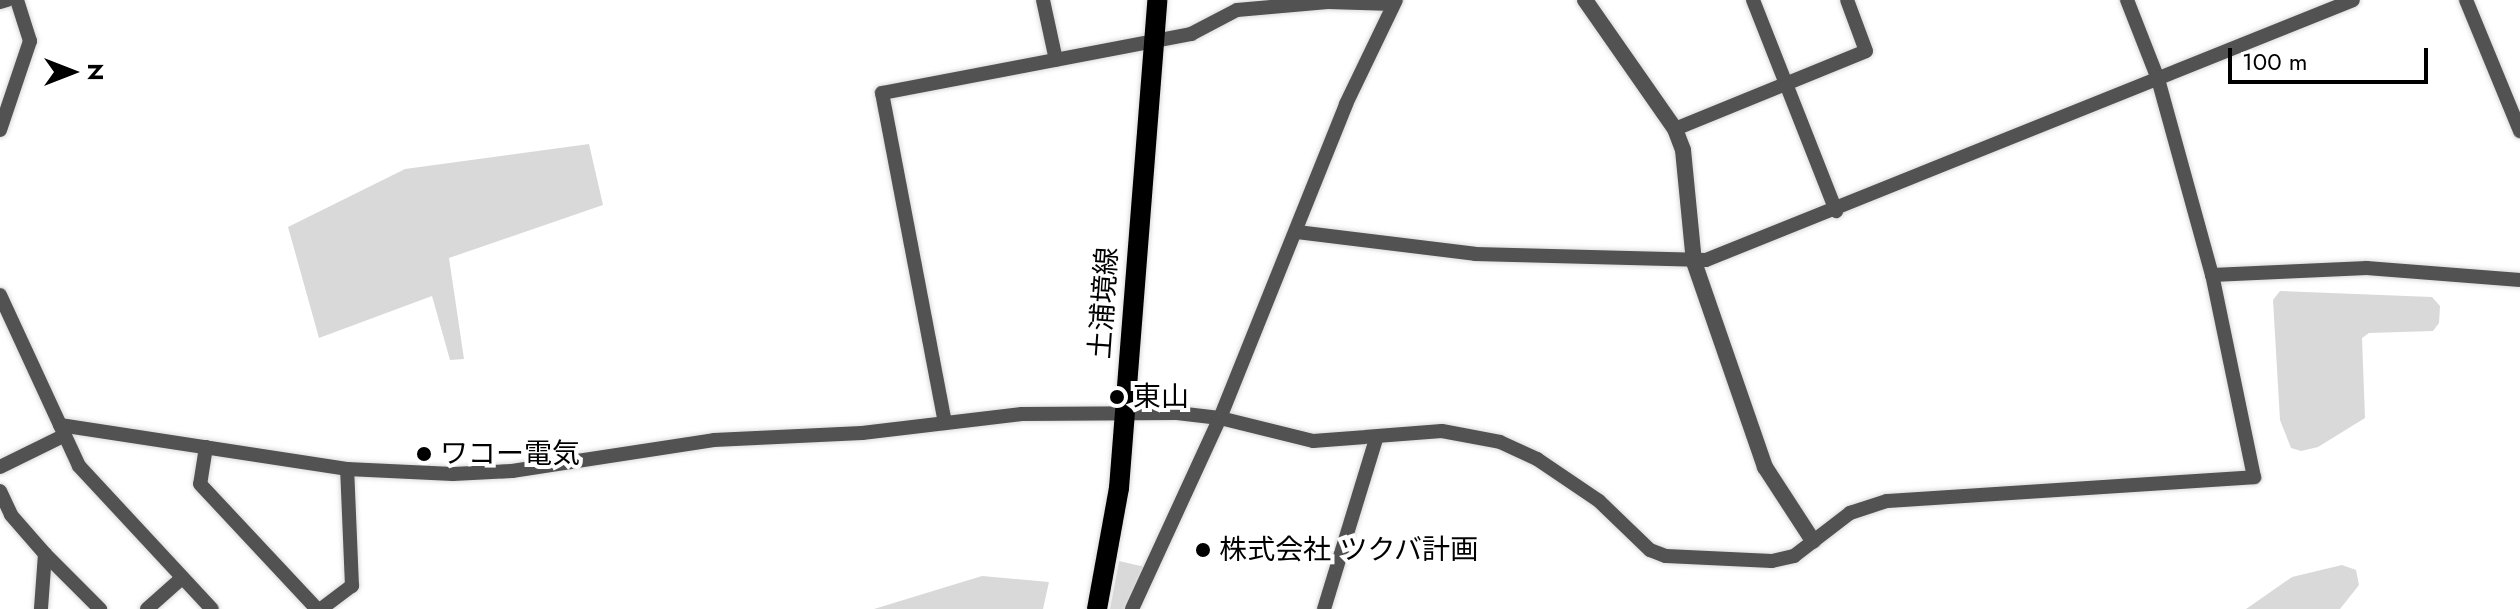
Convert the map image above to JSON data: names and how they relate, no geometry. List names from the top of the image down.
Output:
{
  "streets": {
    "main road": ["土浦境線"]
  },
  "places": ["東山", "ワコー電気", "株式会社 ツクバ計画"],
  "scale_bar": "100 m",
  "north": "right"
}
